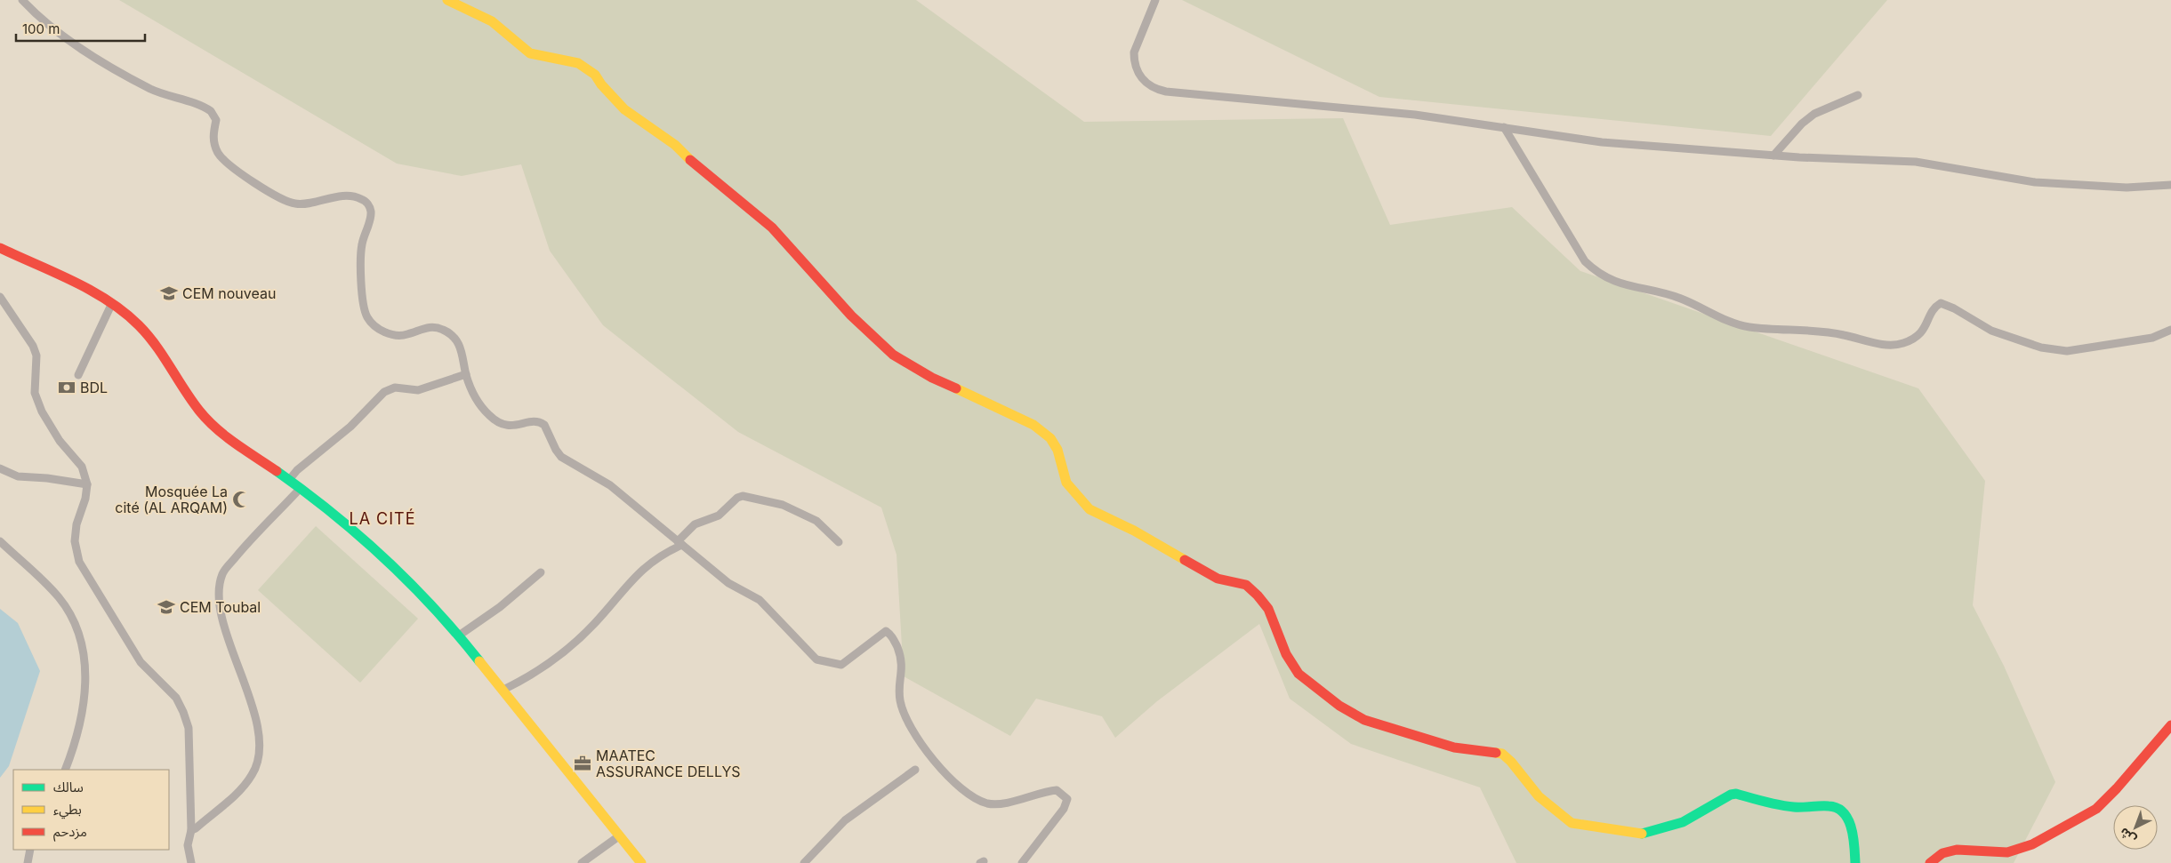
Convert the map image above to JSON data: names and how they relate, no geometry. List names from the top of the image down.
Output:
{
  "districts": ["LA CITÉ"],
  "places": {
    "school or university": ["CEM nouveau", "CEM Toubal"],
    "bank": ["BDL"],
    "mosque": ["Mosquée La cité (AL ARQAM)"],
    "office": ["MAATEC ASSURANCE DELLYS"]
  },
  "legend": ["سالك", "بطيء", "مزدحم"],
  "scale_bar": "100 m",
  "north": "bottom left"
}
